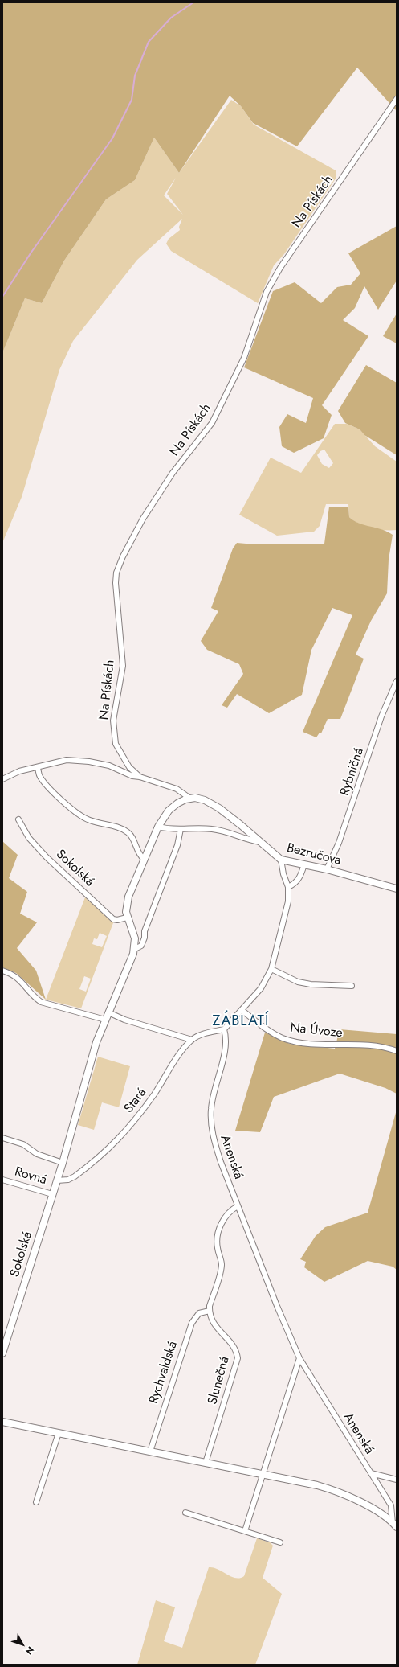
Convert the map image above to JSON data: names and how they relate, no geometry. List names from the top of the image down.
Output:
{
  "streets": {
    "main road": ["Bezručova", "Sokolská"],
    "street": [
      "Na Pískách",
      "Rybničná",
      "Na Úvoze",
      "Stará",
      "Anenská",
      "Rovná",
      "Rychvaldská",
      "Slunečná"
    ]
  },
  "crossings": [
    ["Rybničná", "Bezručova"],
    ["Bezručova", "Sokolská"],
    ["Sokolská", "Stará"],
    ["Sokolská", "Rovná"],
    ["Stará", "Anenská"],
    ["Rychvaldská", "Slunečná"]
  ],
  "districts": ["ZÁBLATÍ"],
  "north": "bottom right"
}
